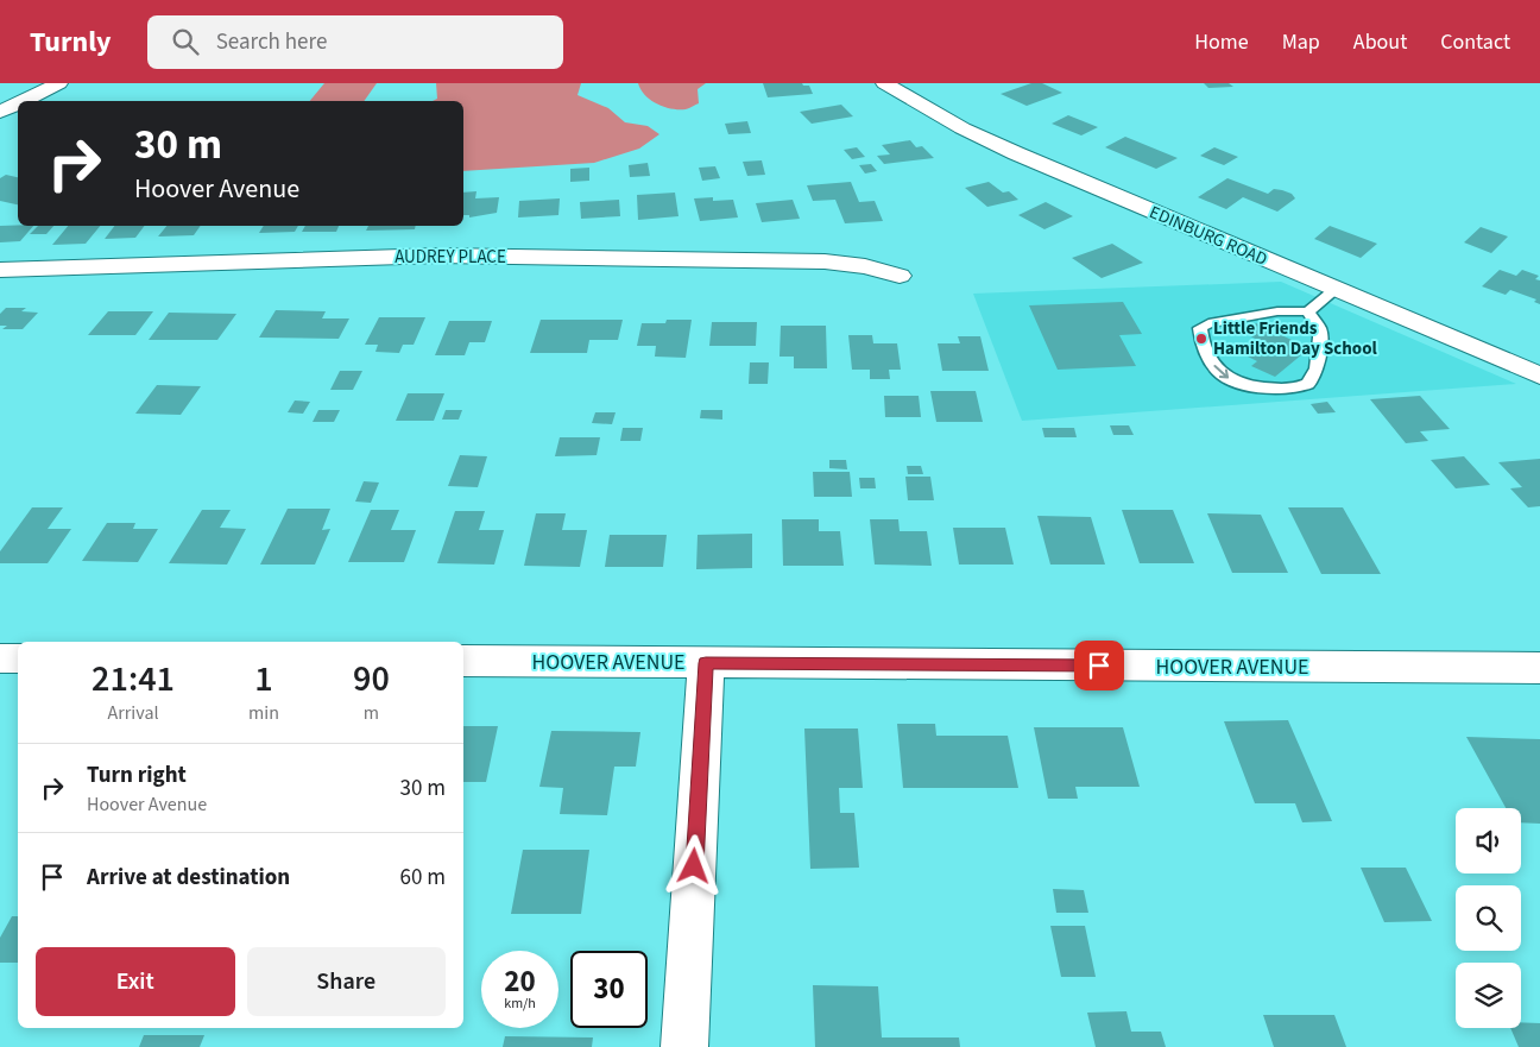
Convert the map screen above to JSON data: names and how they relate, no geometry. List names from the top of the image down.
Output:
{
  "streets": {
    "street": ["EDINBURG ROAD", "AUDREY PLACE", "HOOVER AVENUE"]
  },
  "places": ["Little Friends Hamilton Day School"],
  "page": {
    "header": "Turnly",
    "search": "Search here",
    "nav": [
      "Home",
      "Map",
      "About",
      "Contact"
    ],
    "turn": ["30 m", "Hoover Avenue"],
    "eta": [
      "21:41",
      "Arrival",
      "1",
      "min",
      "90",
      "m"
    ],
    "list": [
      {
        "name": "Turn right",
        "note": "Hoover Avenue",
        "value": "30 m"
      },
      {
        "name": "Arrive at destination",
        "value": "60 m"
      }
    ],
    "buttons": ["Exit", "Share"],
    "speed": "20 km/h",
    "limit": "30"
  }
}
